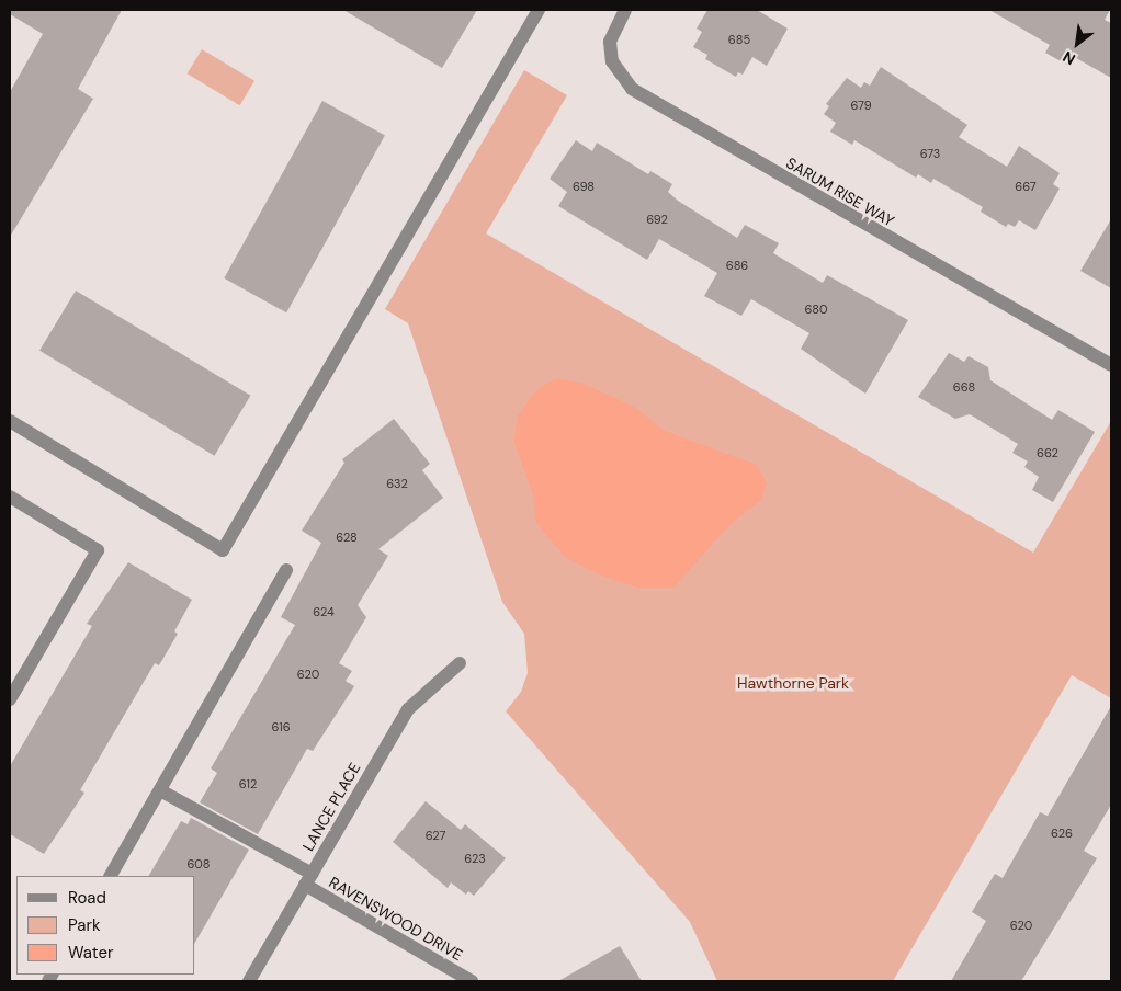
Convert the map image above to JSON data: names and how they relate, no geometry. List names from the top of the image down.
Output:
{
  "streets": {
    "street": ["SARUM RISE WAY", "LANCE PLACE", "RAVENSWOOD DRIVE"]
  },
  "crossings": [
    ["LANCE PLACE", "RAVENSWOOD DRIVE"]
  ],
  "parks": ["Hawthorne Park"],
  "house_numbers": [
    "685",
    "679",
    "673",
    "698",
    "667",
    "692",
    "686",
    "680",
    "668",
    "662",
    "632",
    "628",
    "624",
    "620",
    "616",
    "612",
    "626",
    "627",
    "623",
    "608",
    "620"
  ],
  "legend": ["Road", "Park", "Water"],
  "north": "bottom left"
}
